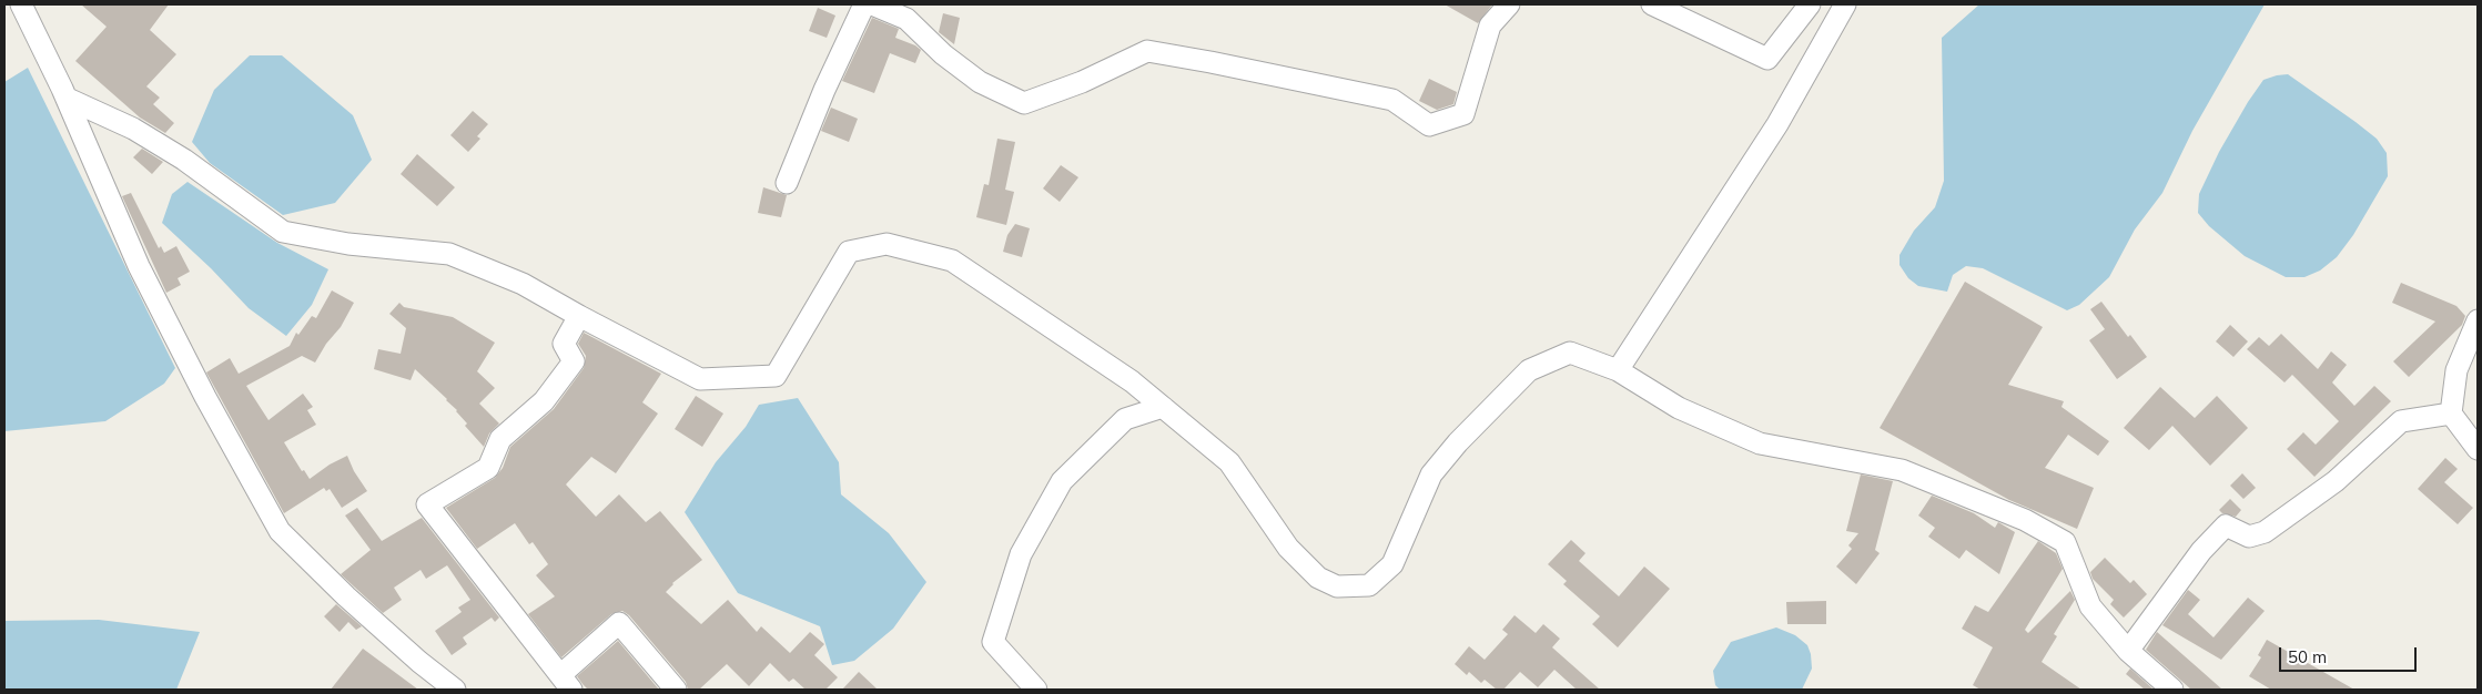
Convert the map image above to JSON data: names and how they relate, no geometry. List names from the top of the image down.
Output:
{
  "scale_bar": "50 m"
}
